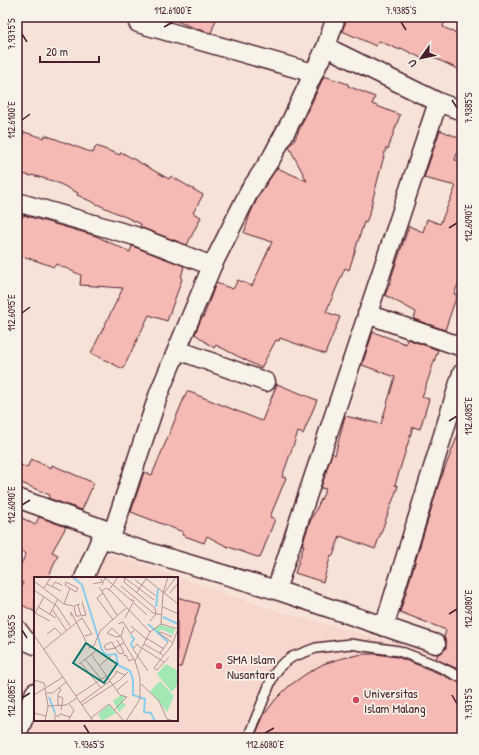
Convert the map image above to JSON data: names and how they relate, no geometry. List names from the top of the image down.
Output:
{
  "places": ["SMA Islam Nusantara", "Universitas Islam Malang"],
  "scale_bar": "20 m",
  "north": "bottom left",
  "coordinates": [
    "112.6100°E",
    "7.9385°S",
    "7.9375°S",
    "112.6090°E",
    "112.6095°E",
    "112.6085°E",
    "112.6080°E",
    "7.9365°S"
  ]
}
